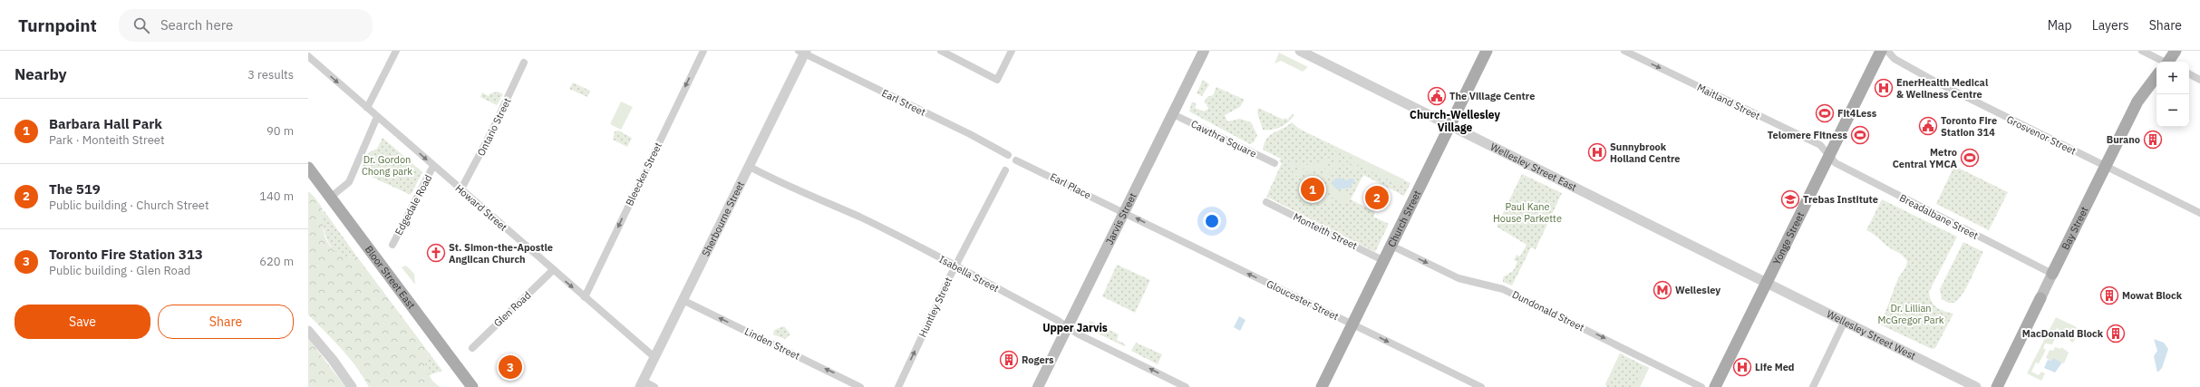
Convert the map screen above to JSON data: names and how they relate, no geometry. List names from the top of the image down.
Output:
{
  "streets": {
    "main road": [
      "Jarvis Street",
      "Church Street",
      "Bay Street",
      "Yonge Street",
      "Bloor Street East"
    ],
    "street": [
      "Maitland Street",
      "Earl Street",
      "Ontario Street",
      "Grosvenor Street",
      "Cawthra Square",
      "Wellesley Street East",
      "Bleecker Street",
      "Earl Place",
      "Edgedale Road",
      "Howard Street",
      "Breadalbane Street",
      "Sherbourne Street",
      "Monteith Street",
      "Isabella Street",
      "Gloucester Street",
      "Huntley Street",
      "Glen Road",
      "Dundonald Street",
      "Wellesley Street West",
      "Linden Street"
    ]
  },
  "crossings": [
    ["Maitland Street", "Breadalbane Street"],
    ["Maitland Street", "Yonge Street"],
    ["Earl Street", "Sherbourne Street"],
    ["Ontario Street", "Howard Street"],
    ["Grosvenor Street", "Bay Street"],
    ["Cawthra Square", "Jarvis Street"],
    ["Wellesley Street East", "Church Street"],
    ["Wellesley Street East", "Yonge Street"],
    ["Wellesley Street East", "Wellesley Street West"],
    ["Bleecker Street", "Howard Street"],
    ["Earl Place", "Jarvis Street"],
    ["Earl Place", "Gloucester Street"],
    ["Edgedale Road", "Howard Street"],
    ["Howard Street", "Sherbourne Street"],
    ["Howard Street", "Glen Road"],
    ["Breadalbane Street", "Bay Street"],
    ["Breadalbane Street", "Yonge Street"],
    ["Jarvis Street", "Isabella Street"],
    ["Jarvis Street", "Gloucester Street"],
    ["Sherbourne Street", "Isabella Street"],
    ["Sherbourne Street", "Linden Street"],
    ["Church Street", "Monteith Street"],
    ["Church Street", "Gloucester Street"],
    ["Church Street", "Dundonald Street"],
    ["Yonge Street", "Wellesley Street West"],
    ["Isabella Street", "Huntley Street"]
  ],
  "one_way": [
    "Maitland Street",
    "Bleecker Street",
    "Howard Street",
    "Huntley Street",
    "Dundonald Street",
    "Linden Street"
  ],
  "districts": ["Church-Wellesley Village", "Upper Jarvis"],
  "parks": ["Dr. Gordon Chong park", "Paul Kane House Parkette", "Dr. Lillian McGregor Park"],
  "places": {
    "hospital": ["EnerHealth Medical & Wellness Centre", "Sunnybrook Holland Centre", "Life Med"],
    "public building": ["The Village Centre", "Toronto Fire Station 314"],
    "sports": ["Fit4Less", "Telomere Fitness", "Metro Central YMCA"],
    "building": [
      "Burano",
      "Mowat Block",
      "MacDonald Block",
      "Rogers"
    ],
    "school or university": ["Trebas Institute"],
    "church": ["St. Simon-the-Apostle Anglican Church"],
    "metro station": ["Wellesley"]
  },
  "page": {
    "header": "Turnpoint",
    "search": "Search here",
    "nav": ["Map", "Layers", "Share"],
    "heading": ["Nearby", "3 results"],
    "map_buttons": ["+", "−"],
    "list": [
      {
        "mark": "1",
        "name": "Barbara Hall Park",
        "note": "Park · Monteith Street",
        "value": "90 m"
      },
      {
        "mark": "2",
        "name": "The 519",
        "note": "Public building · Church Street",
        "value": "140 m"
      },
      {
        "mark": "3",
        "name": "Toronto Fire Station 313",
        "note": "Public building · Glen Road",
        "value": "620 m"
      }
    ],
    "pins": ["1", "2", "3"],
    "buttons": ["Save", "Share"]
  }
}
